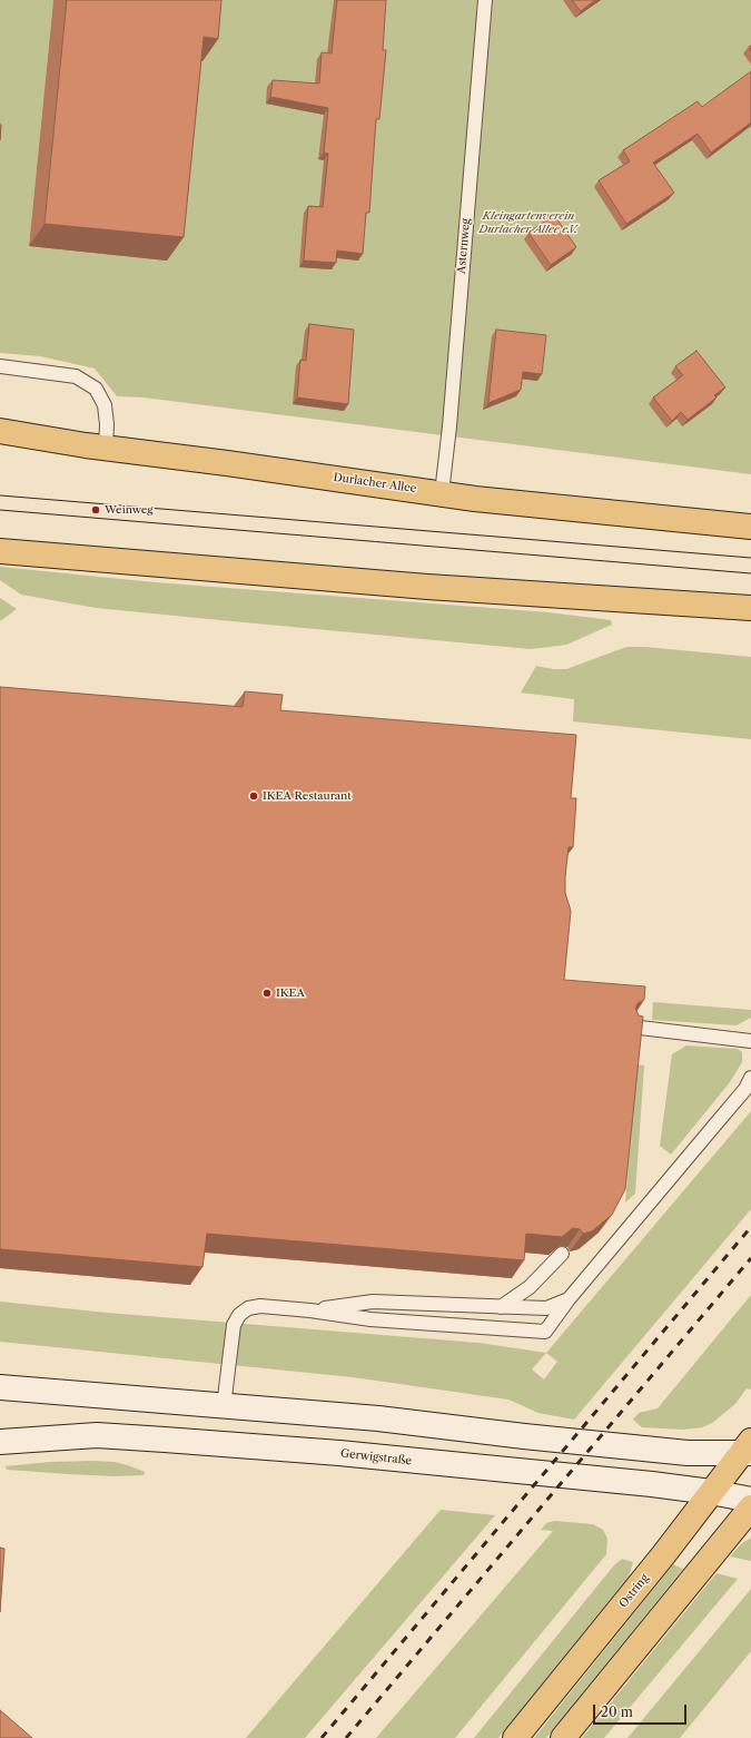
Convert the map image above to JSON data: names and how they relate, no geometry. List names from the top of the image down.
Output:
{
  "streets": {
    "main road": ["Durlacher Allee", "Gerwigstraße", "Ostring"],
    "lane": ["Asternweg"]
  },
  "crossings": [
    ["Asternweg", "Durlacher Allee"],
    ["Gerwigstraße", "Ostring"]
  ],
  "parks": ["Kleingartenverein Durlacher Allee e.V."],
  "places": ["Weinweg", "IKEA Restaurant", "IKEA"],
  "scale_bar": "20 m"
}
